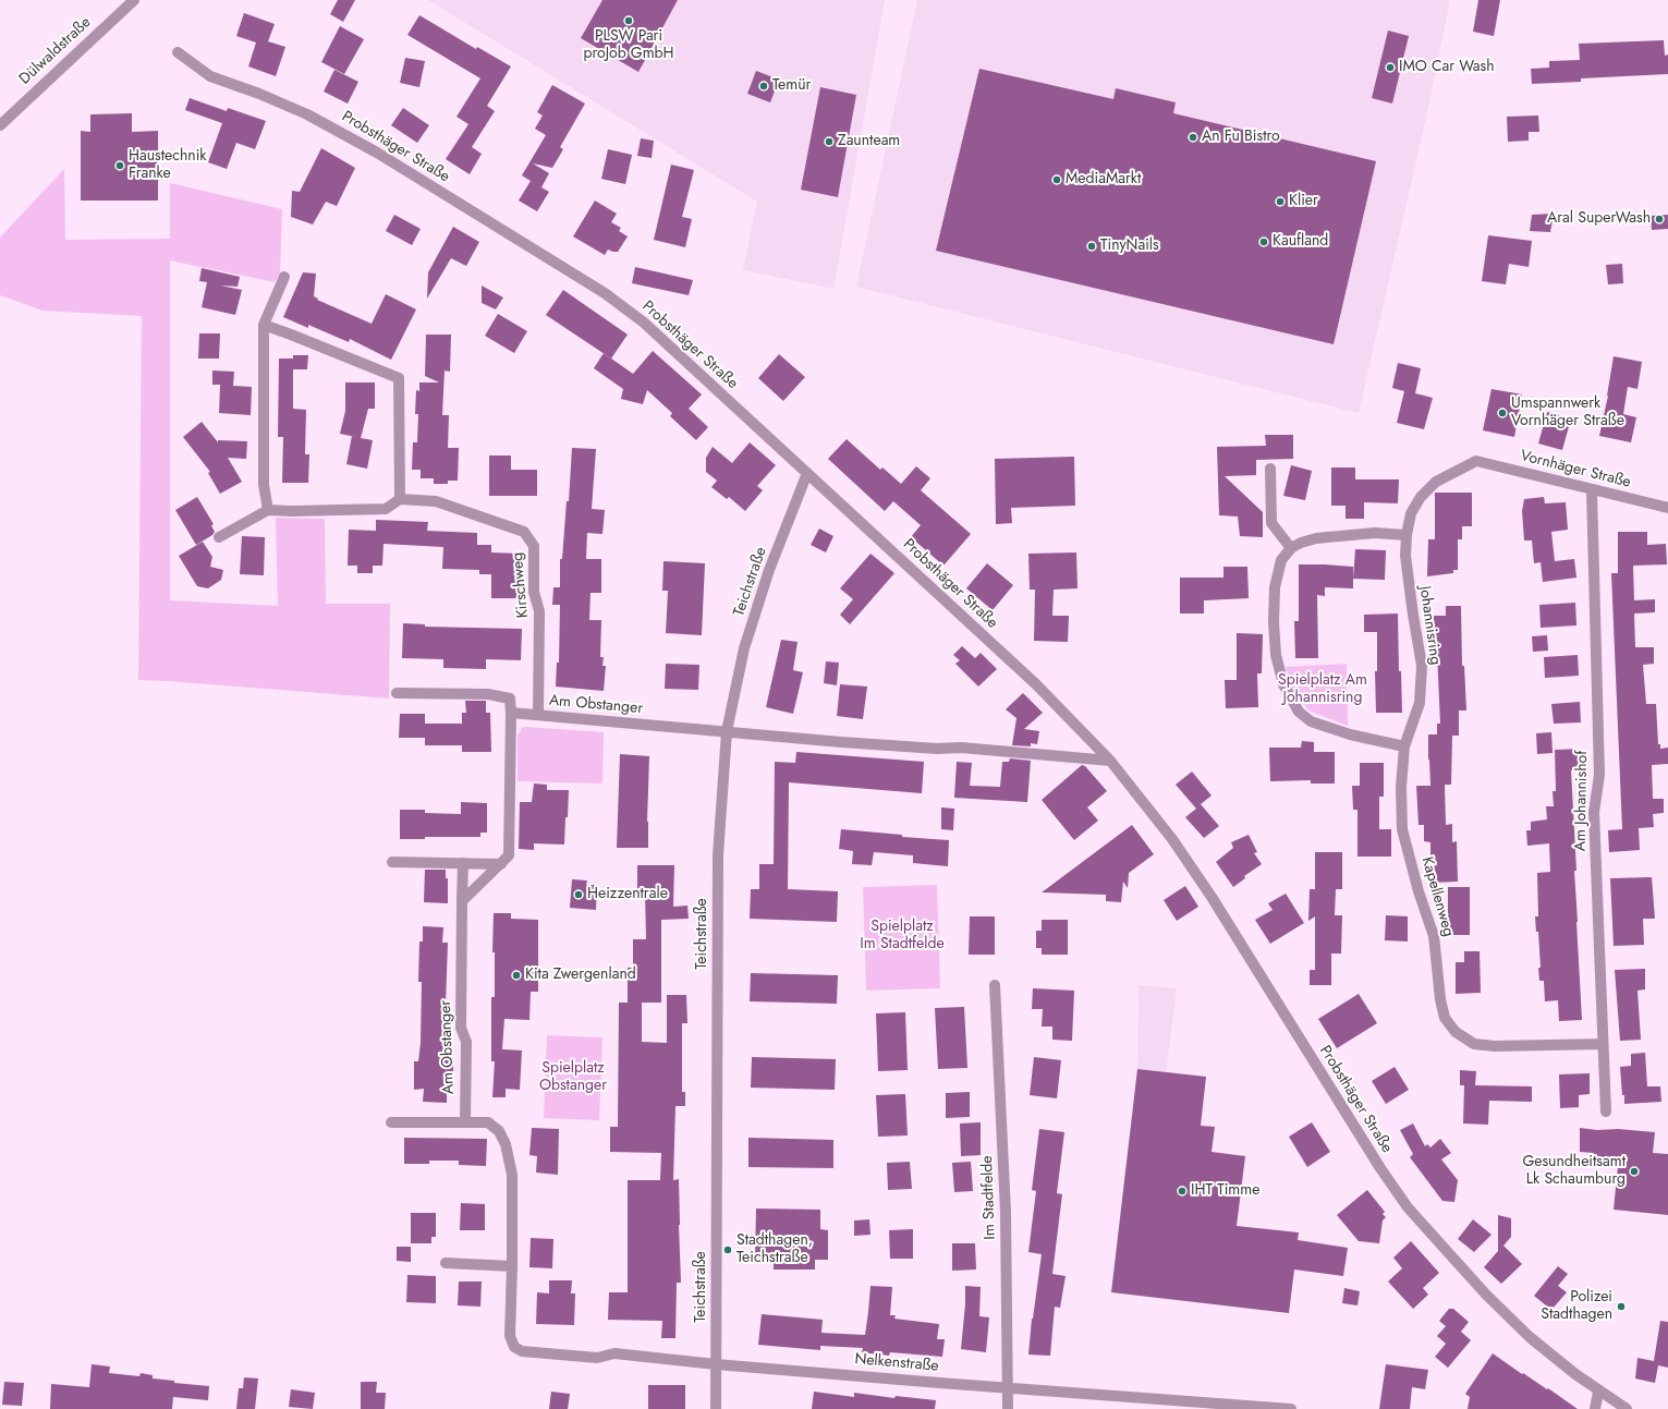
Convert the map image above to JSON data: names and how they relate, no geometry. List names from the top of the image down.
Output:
{
  "streets": {
    "street": [
      "Dülwaldstraße",
      "Probsthäger Straße",
      "Vornhäger Straße",
      "Teichstraße",
      "Kirschweg",
      "Johannisring",
      "Am Obstanger",
      "Am Johannishof",
      "Kapellenweg",
      "Im Stadtfelde",
      "Nelkenstraße"
    ]
  },
  "crossings": [
    ["Probsthäger Straße", "Teichstraße"],
    ["Vornhäger Straße", "Johannisring"],
    ["Vornhäger Straße", "Am Johannishof"],
    ["Teichstraße", "Am Obstanger"],
    ["Teichstraße", "Nelkenstraße"],
    ["Kirschweg", "Am Obstanger"],
    ["Johannisring", "Kapellenweg"],
    ["Am Johannishof", "Kapellenweg"],
    ["Im Stadtfelde", "Nelkenstraße"]
  ],
  "parks": ["Spielplatz Am Johannisring", "Spielplatz Im Stadtfelde", "Spielplatz Obstanger"],
  "places": [
    "PLSW Pari proJob GmbH",
    "IMO Car Wash",
    "Temür",
    "An Fu Bistro",
    "Zaunteam",
    "Haustechnik Franke",
    "MediaMarkt",
    "Klier",
    "Aral SuperWash",
    "Kaufland",
    "TinyNails",
    "Umspannwerk Vornhäger Straße",
    "Heizzentrale",
    "Kita Zwergenland",
    "Gesundheitsamt Lk Schaumburg",
    "IHT Timme",
    "Stadthagen, Teichstraße",
    "Polizei Stadthagen"
  ]
}
